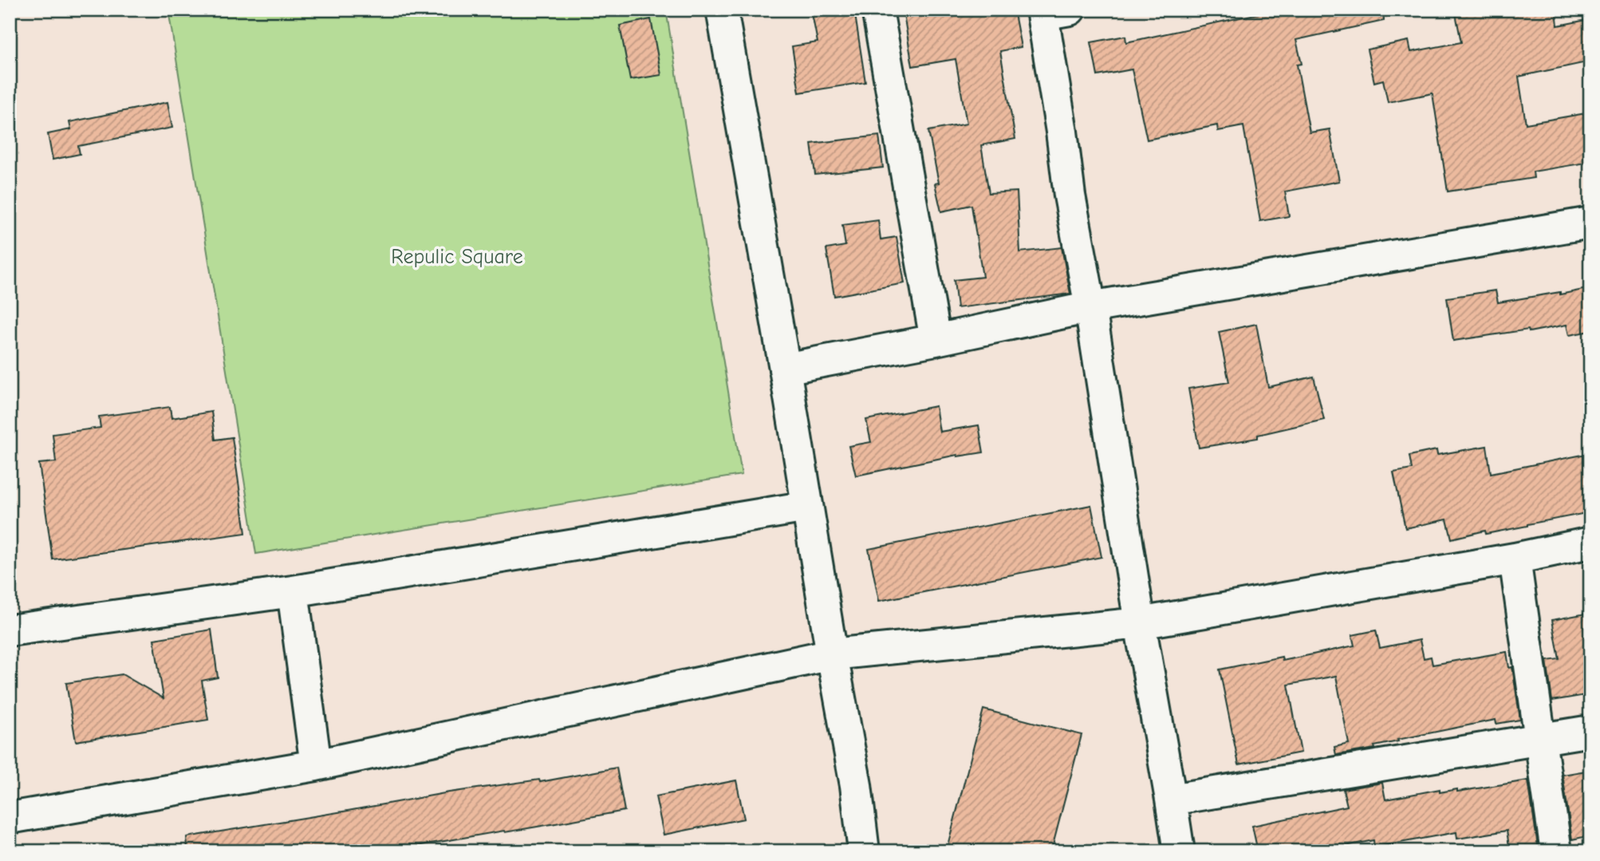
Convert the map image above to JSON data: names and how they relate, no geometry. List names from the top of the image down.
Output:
{
  "parks": ["Repulic Square"]
}
